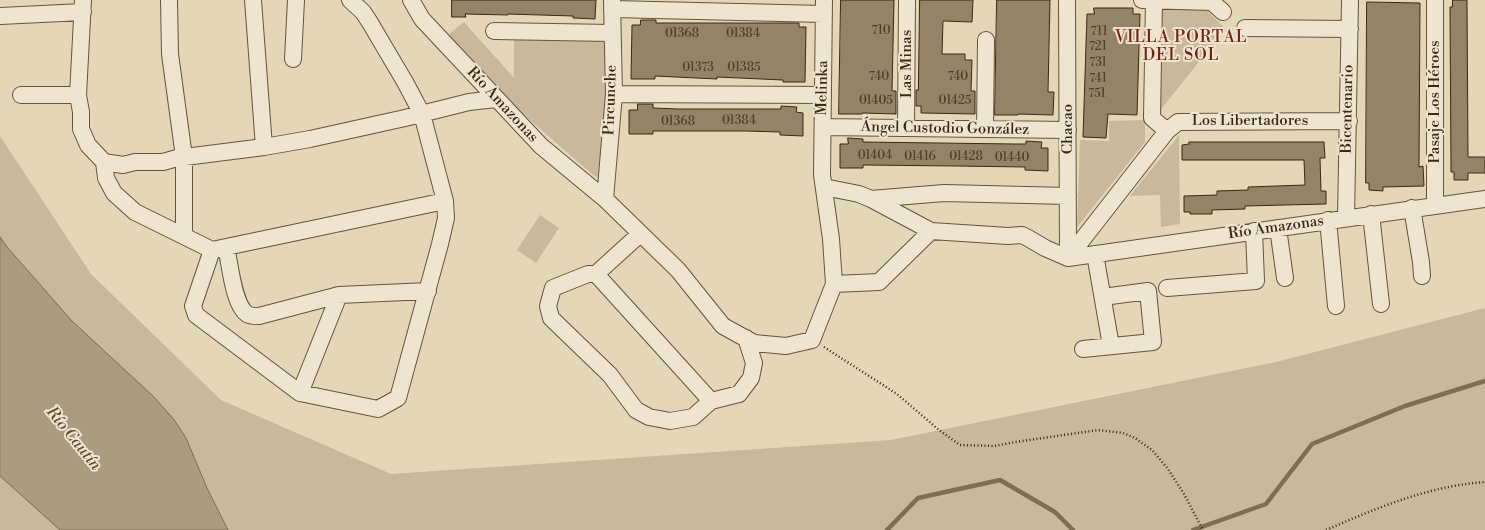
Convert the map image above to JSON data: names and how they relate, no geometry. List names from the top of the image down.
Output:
{
  "streets": {
    "street": [
      "Las Minas",
      "Melinka",
      "Pircunche",
      "Pasaje Los Héroes",
      "Río Amazonas",
      "Bicentenario",
      "Los Libertadores",
      "Ángel Custodio González",
      "Chacao"
    ]
  },
  "crossings": [
    ["Las Minas", "Ángel Custodio González"],
    ["Melinka", "Ángel Custodio González"],
    ["Pircunche", "Río Amazonas"],
    ["Pasaje Los Héroes", "Río Amazonas"],
    ["Río Amazonas", "Bicentenario"],
    ["Río Amazonas", "Los Libertadores"],
    ["Río Amazonas", "Chacao"],
    ["Bicentenario", "Los Libertadores"],
    ["Los Libertadores", "Chacao"],
    ["Ángel Custodio González", "Chacao"]
  ],
  "districts": ["VILLA PORTAL DEL SOL"],
  "water": ["Río Cautín"],
  "house_numbers": [
    "710",
    "711",
    "01368",
    "01384",
    "721",
    "731",
    "01373",
    "01385",
    "740",
    "740",
    "741",
    "751",
    "01405",
    "01425",
    "01384",
    "01368",
    "01404",
    "01416",
    "01428",
    "01440"
  ]
}
